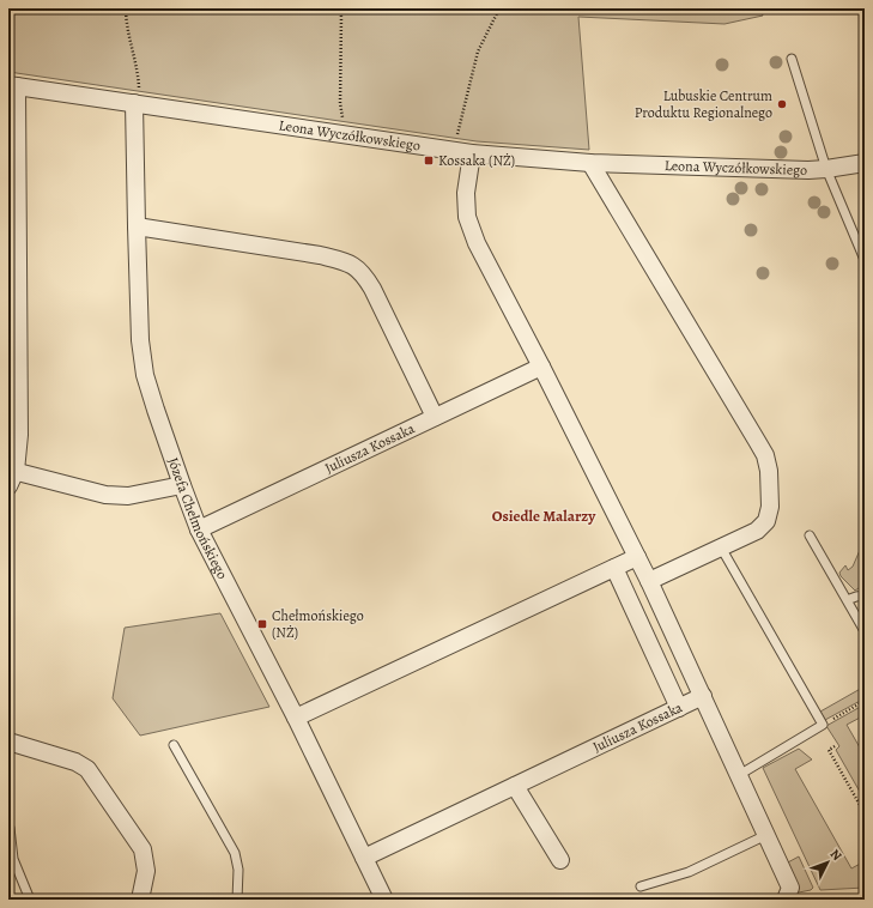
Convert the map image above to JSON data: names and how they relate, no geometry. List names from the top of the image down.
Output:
{
  "streets": {
    "street": ["Leona Wyczółkowskiego", "Juliusza Kossaka", "Józefa Chełmońskiego"]
  },
  "crossings": [
    ["Leona Wyczółkowskiego", "Józefa Chełmońskiego"],
    ["Juliusza Kossaka", "Józefa Chełmońskiego"]
  ],
  "districts": ["Osiedle Malarzy"],
  "places": {
    "other": ["Lubuskie Centrum Produktu Regionalnego"],
    "transit": ["Kossaka (NŻ)", "Chełmońskiego (NŻ)"]
  },
  "north": "top right"
}
